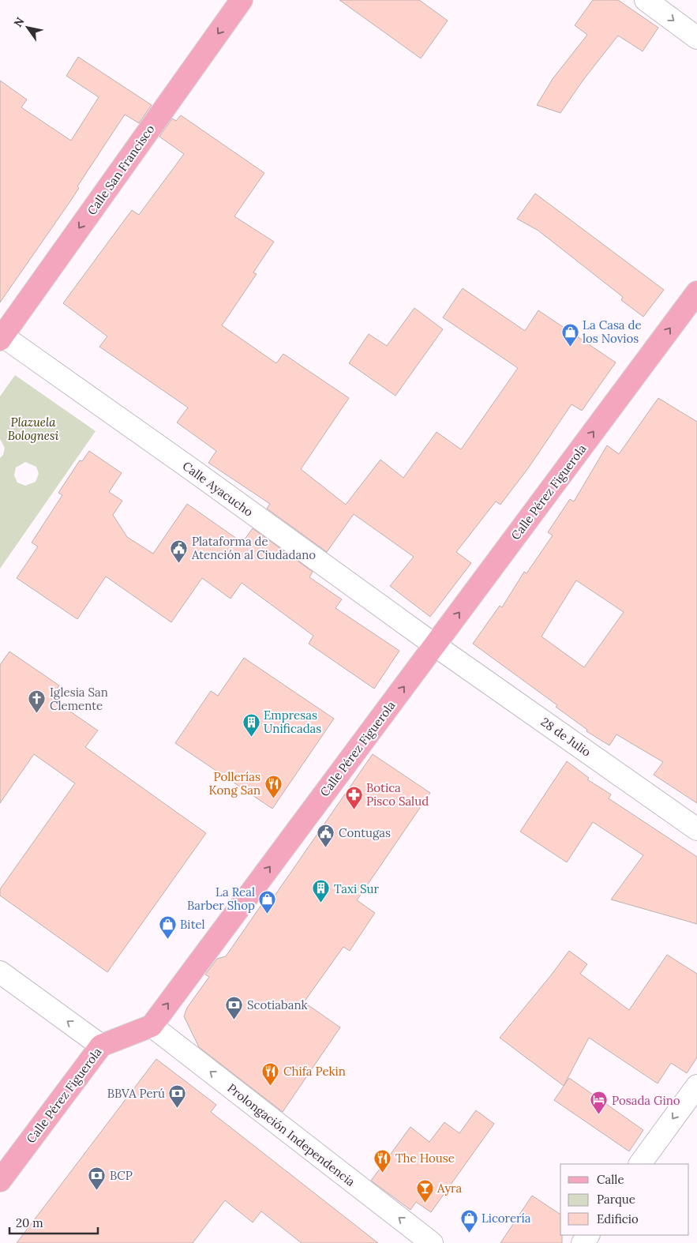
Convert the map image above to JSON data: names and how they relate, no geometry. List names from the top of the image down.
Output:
{
  "streets": {
    "main road": ["Calle San Francisco", "Calle Pérez Figuerola"],
    "street": ["Calle Ayacucho", "28 de Julio", "Prolongación Independencia"]
  },
  "crossings": [
    ["Calle San Francisco", "Calle Ayacucho"],
    ["Calle Ayacucho", "Calle Pérez Figuerola"],
    ["Calle Ayacucho", "28 de Julio"],
    ["Calle Pérez Figuerola", "28 de Julio"],
    ["Calle Pérez Figuerola", "Prolongación Independencia"]
  ],
  "one_way": ["Calle San Francisco", "Calle Pérez Figuerola", "Prolongación Independencia"],
  "parks": ["Plazuela Bolognesi"],
  "places": {
    "shop": [
      "La Casa de los Novios",
      "La Real Barber Shop",
      "Bitel",
      "Licorería"
    ],
    "public building": ["Plataforma de Atención al Ciudadano", "Contugas"],
    "church": ["Iglesia San Clemente"],
    "building": ["Empresas Unificadas", "Taxi Sur"],
    "restaurant": ["Pollerías Kong San", "Chifa Pekin", "The House"],
    "pharmacy": ["Botica Pisco Salud"],
    "bank": ["Scotiabank", "BBVA Perú", "BCP"],
    "hotel": ["Posada Gino"],
    "bar": ["Ayra"]
  },
  "legend": ["Calle", "Parque", "Edificio"],
  "scale_bar": "20 m",
  "north": "top left"
}
